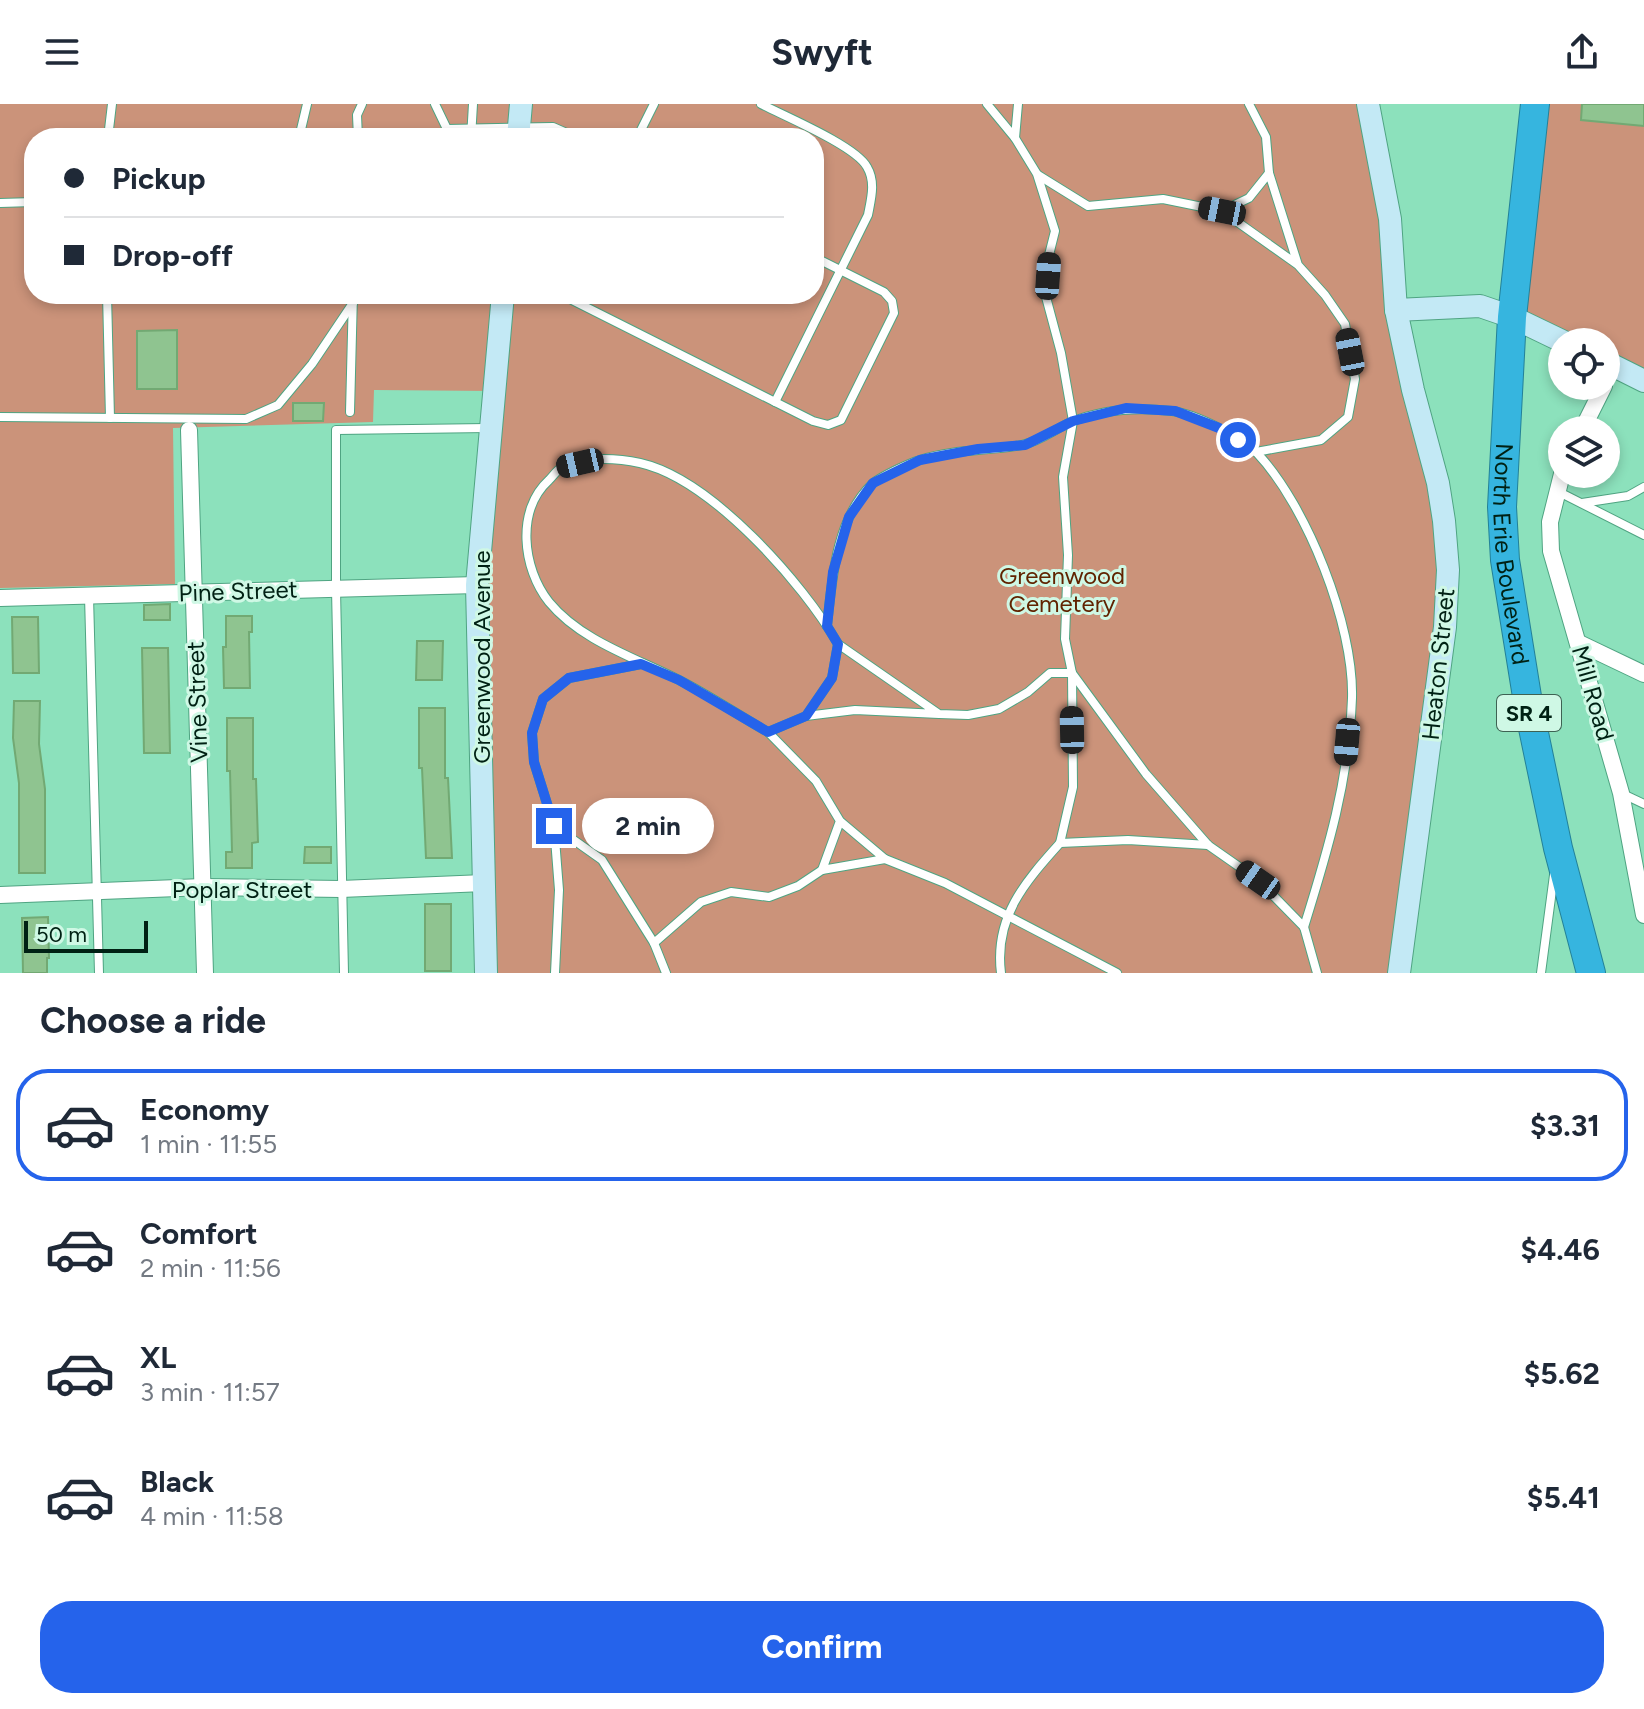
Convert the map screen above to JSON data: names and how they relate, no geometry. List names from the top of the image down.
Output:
{
  "streets": {
    "highway": ["North Erie Boulevard", "SR 4"],
    "street": [
      "Pine Street",
      "Greenwood Avenue",
      "Heaton Street",
      "Mill Road",
      "Vine Street",
      "Poplar Street"
    ]
  },
  "crossings": [
    ["North Erie Boulevard", "SR 4"],
    ["Pine Street", "Greenwood Avenue"],
    ["Pine Street", "Vine Street"],
    ["Greenwood Avenue", "Poplar Street"],
    ["Vine Street", "Poplar Street"]
  ],
  "parks": ["Greenwood Cemetery"],
  "scale_bar": "50 m",
  "page": {
    "header": "Swyft",
    "banner": ["Pickup", "Drop-off"],
    "bubble": "2 min",
    "scale": "50 m",
    "heading": "Choose a ride",
    "list": [
      {
        "name": "Economy",
        "note": "1 min · 11:55",
        "value": "$3.31"
      },
      {
        "name": "Comfort",
        "note": "2 min · 11:56",
        "value": "$4.46"
      },
      {
        "name": "XL",
        "note": "3 min · 11:57",
        "value": "$5.62"
      },
      {
        "name": "Black",
        "note": "4 min · 11:58",
        "value": "$5.41"
      }
    ],
    "buttons": "Confirm"
  }
}
